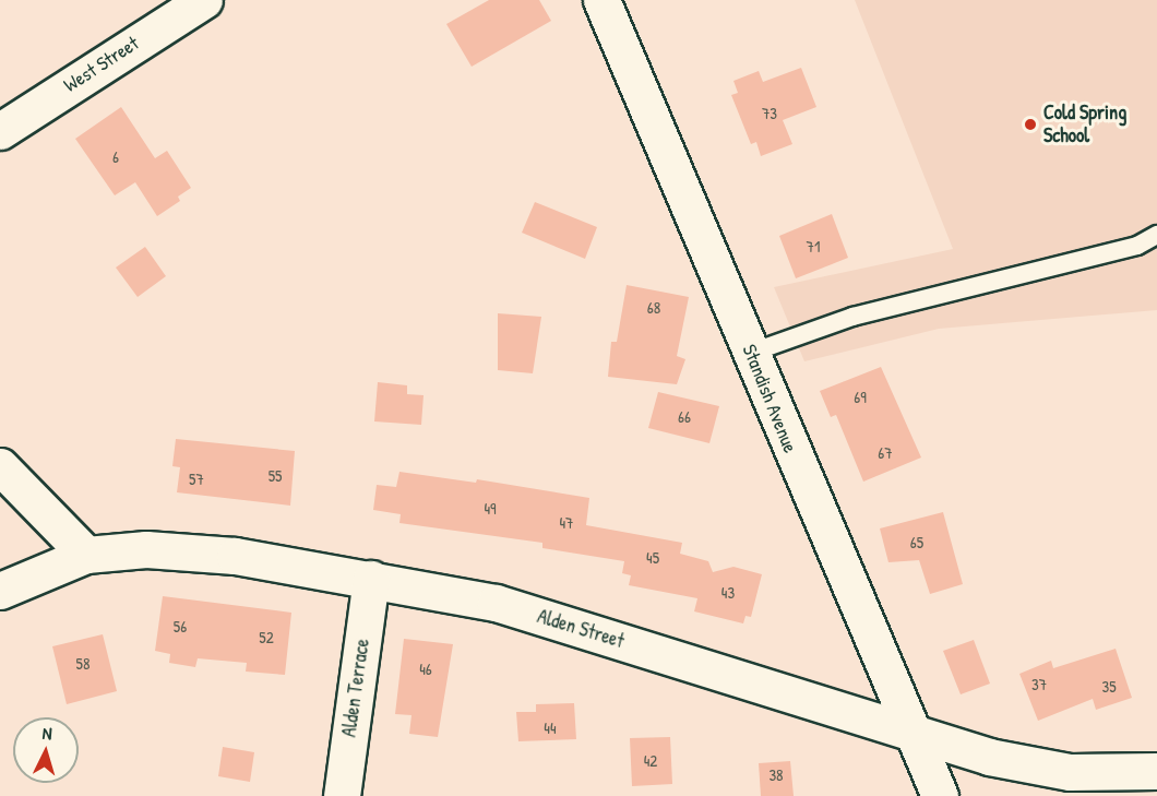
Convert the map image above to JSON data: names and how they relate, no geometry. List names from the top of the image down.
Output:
{
  "streets": {
    "street": [
      "West Street",
      "Standish Avenue",
      "Alden Street",
      "Alden Terrace"
    ]
  },
  "crossings": [
    ["Standish Avenue", "Alden Street"],
    ["Alden Street", "Alden Terrace"]
  ],
  "places": ["Cold Spring School"],
  "house_numbers": [
    "73",
    "6",
    "71",
    "68",
    "69",
    "66",
    "67",
    "55",
    "57",
    "49",
    "47",
    "65",
    "45",
    "43",
    "56",
    "52",
    "58",
    "46",
    "37",
    "35",
    "44",
    "42",
    "38"
  ],
  "north": "top"
}
